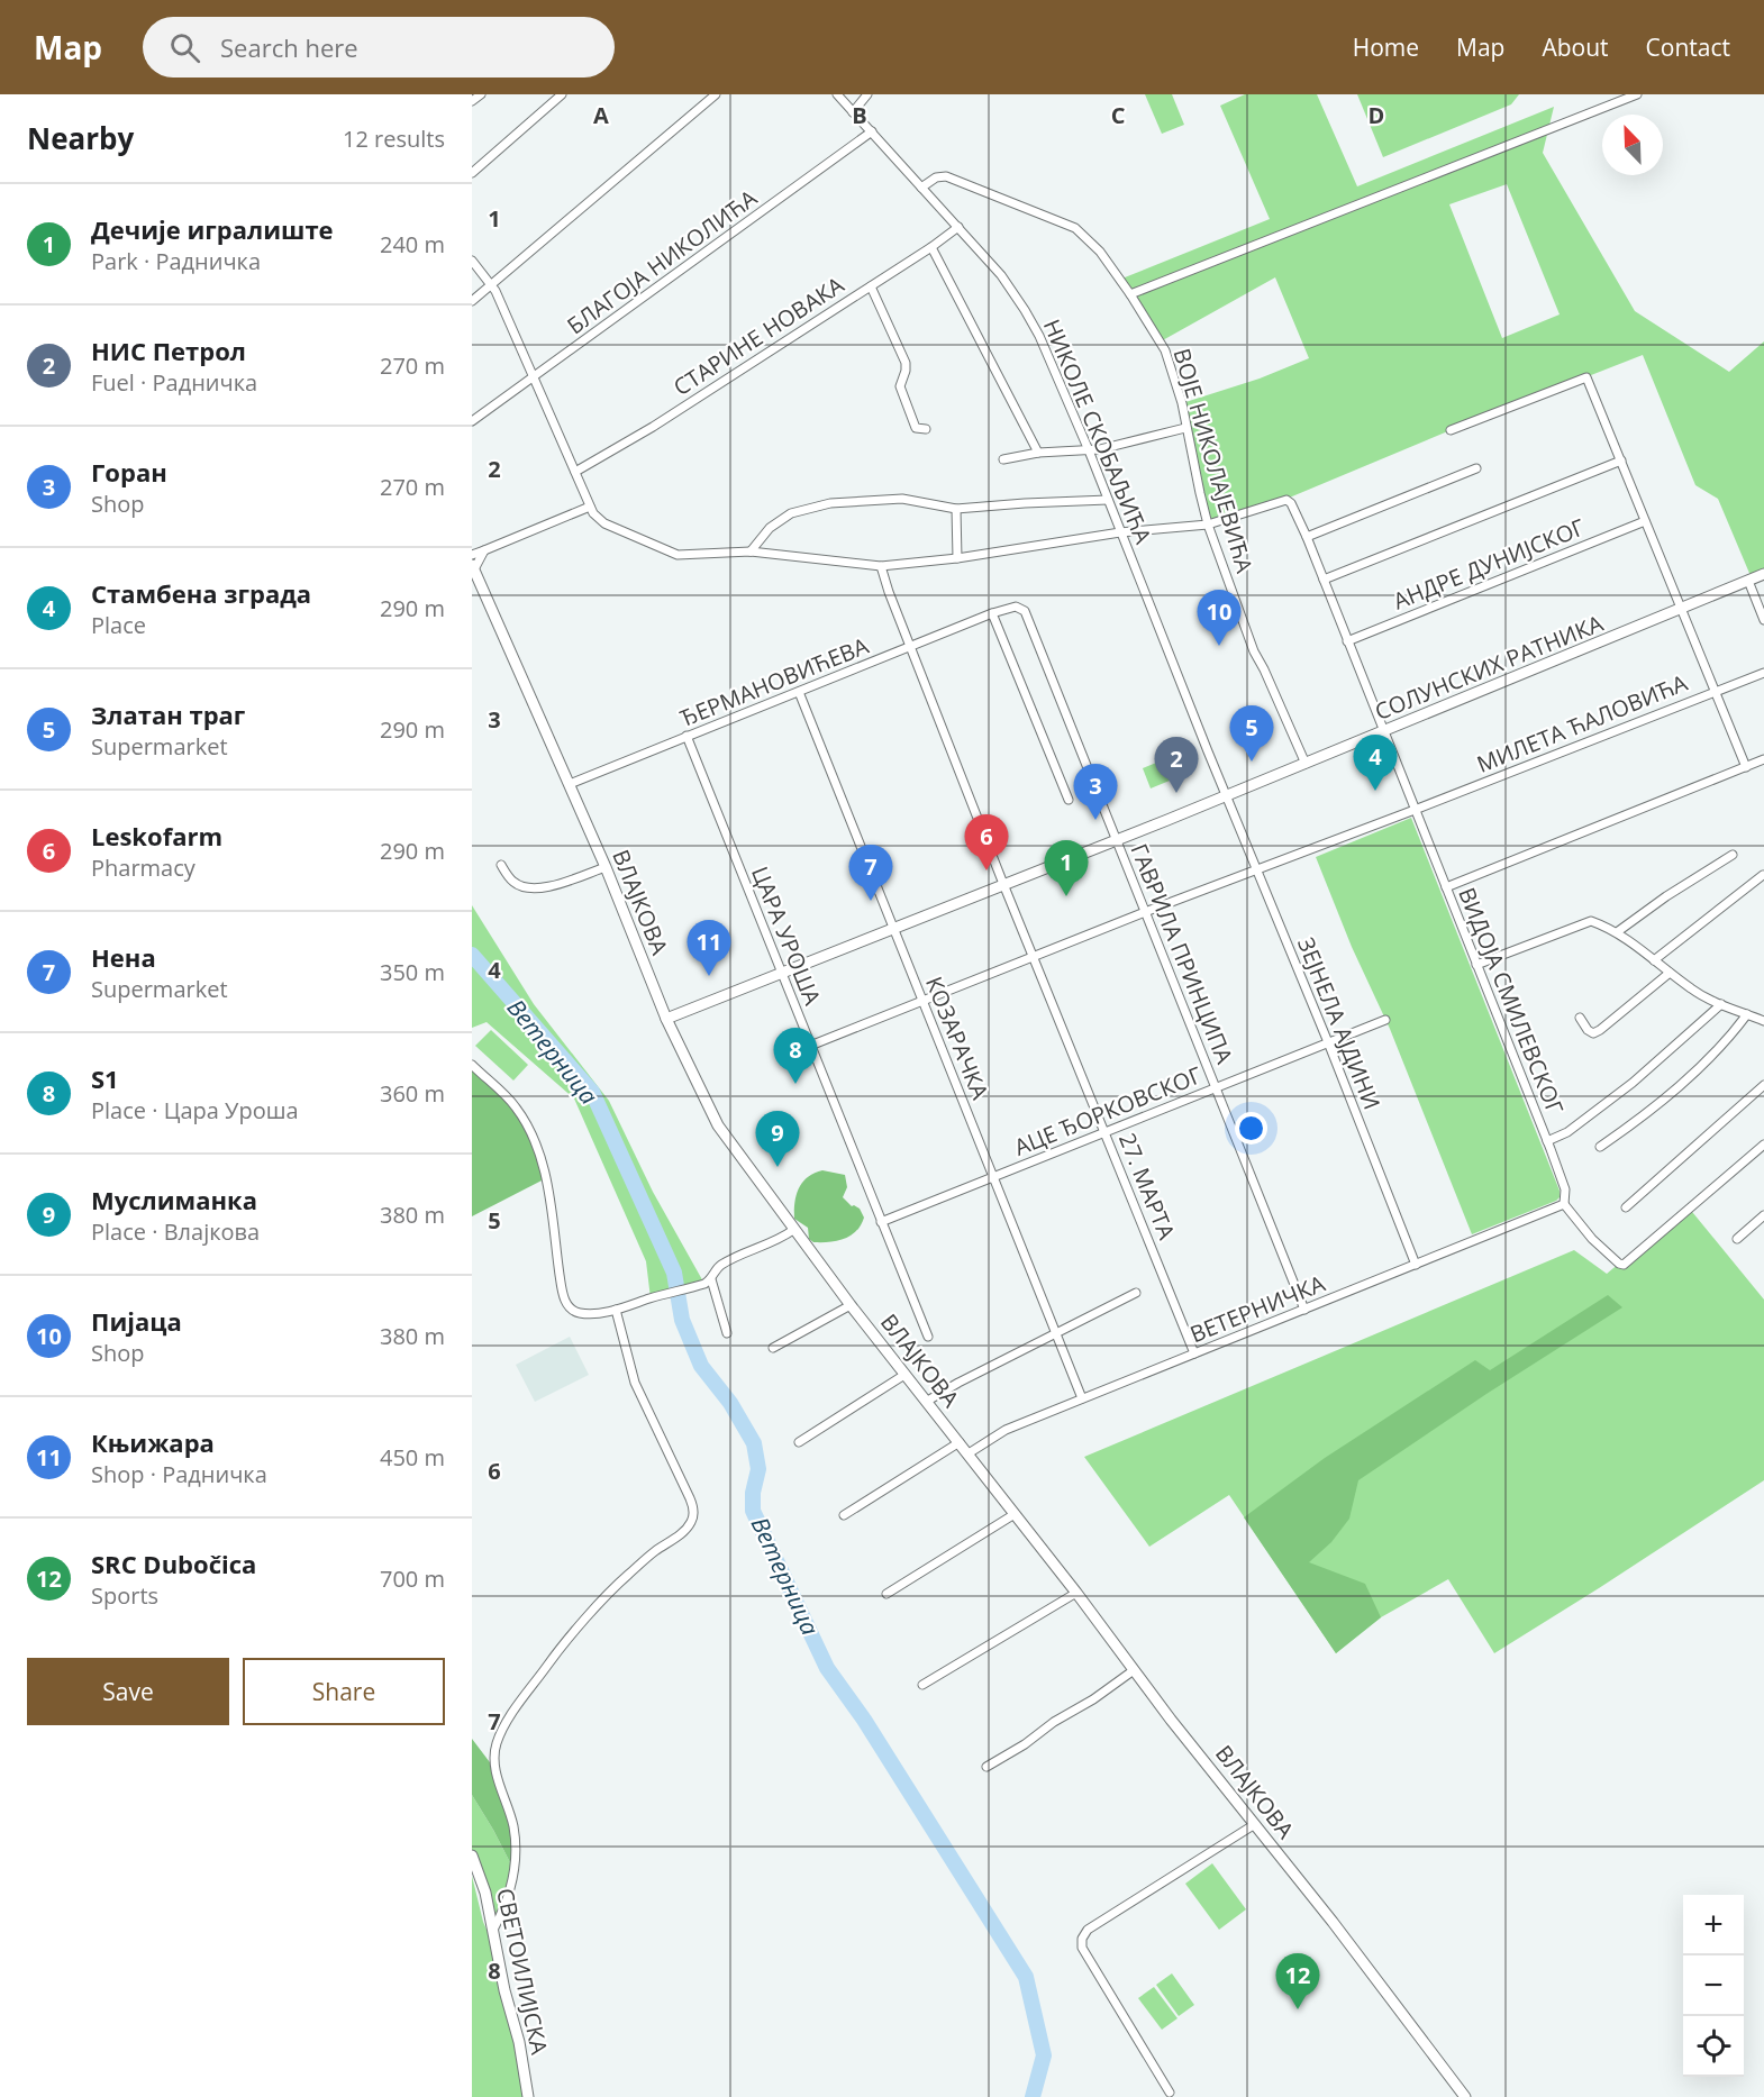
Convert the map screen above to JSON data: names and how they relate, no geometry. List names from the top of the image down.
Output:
{
  "streets": {
    "main road": ["СОЛУНСКИХ РАТНИКА", "ВЛАЈКОВА", "СВЕТОИЛИЈСКА"],
    "street": [
      "БЛАГОЈА НИКОЛИЋА",
      "СТАРИНЕ НОВАКА",
      "НИКОЛЕ СКОБАЉИЋА",
      "ВОЈЕ НИКОЛАЈЕВИЋА",
      "АНДРЕ ДУНИЈСКОГ",
      "ЂЕРМАНОВИЋЕВА",
      "МИЛЕТА ЋАЛОВИЋА",
      "ЦАРА УРОША",
      "ГАВРИЛА ПРИНЦИПА",
      "ВИДОЈА СМИЛЕВСКОГ",
      "ЗЕЈНЕЛА АЈДИНИ",
      "КОЗАРАЧКА",
      "АЦЕ ЂОРКОВСКОГ",
      "27. МАРТА",
      "ВЕТЕРНИЧКА"
    ]
  },
  "crossings": [
    ["БЛАГОЈА НИКОЛИЋА", "НИКОЛЕ СКОБАЉИЋА"],
    ["СТАРИНЕ НОВАКА", "НИКОЛЕ СКОБАЉИЋА"],
    ["НИКОЛЕ СКОБАЉИЋА", "ВОЈЕ НИКОЛАЈЕВИЋА"],
    ["НИКОЛЕ СКОБАЉИЋА", "СОЛУНСКИХ РАТНИКА"],
    ["НИКОЛЕ СКОБАЉИЋА", "ЗЕЈНЕЛА АЈДИНИ"],
    ["ВОЈЕ НИКОЛАЈЕВИЋА", "СОЛУНСКИХ РАТНИКА"],
    ["ВОЈЕ НИКОЛАЈЕВИЋА", "ВИДОЈА СМИЛЕВСКОГ"],
    ["АНДРЕ ДУНИЈСКОГ", "ВИДОЈА СМИЛЕВСКОГ"],
    ["СОЛУНСКИХ РАТНИКА", "ВЛАЈКОВА"],
    ["СОЛУНСКИХ РАТНИКА", "ЦАРА УРОША"],
    ["СОЛУНСКИХ РАТНИКА", "ГАВРИЛА ПРИНЦИПА"],
    ["СОЛУНСКИХ РАТНИКА", "ВИДОЈА СМИЛЕВСКОГ"],
    ["СОЛУНСКИХ РАТНИКА", "ЗЕЈНЕЛА АЈДИНИ"],
    ["СОЛУНСКИХ РАТНИКА", "КОЗАРАЧКА"],
    ["СОЛУНСКИХ РАТНИКА", "27. МАРТА"],
    ["ЂЕРМАНОВИЋЕВА", "ВЛАЈКОВА"],
    ["ЂЕРМАНОВИЋЕВА", "ЦАРА УРОША"],
    ["ЂЕРМАНОВИЋЕВА", "ГАВРИЛА ПРИНЦИПА"],
    ["ЂЕРМАНОВИЋЕВА", "КОЗАРАЧКА"],
    ["ЂЕРМАНОВИЋЕВА", "27. МАРТА"],
    ["МИЛЕТА ЋАЛОВИЋА", "ЦАРА УРОША"],
    ["МИЛЕТА ЋАЛОВИЋА", "ГАВРИЛА ПРИНЦИПА"],
    ["МИЛЕТА ЋАЛОВИЋА", "ВИДОЈА СМИЛЕВСКОГ"],
    ["МИЛЕТА ЋАЛОВИЋА", "ЗЕЈНЕЛА АЈДИНИ"],
    ["МИЛЕТА ЋАЛОВИЋА", "КОЗАРАЧКА"],
    ["МИЛЕТА ЋАЛОВИЋА", "27. МАРТА"],
    ["ВЛАЈКОВА", "ВЕТЕРНИЧКА"],
    ["ЦАРА УРОША", "АЦЕ ЂОРКОВСКОГ"],
    ["ГАВРИЛА ПРИНЦИПА", "АЦЕ ЂОРКОВСКОГ"],
    ["ГАВРИЛА ПРИНЦИПА", "ВЕТЕРНИЧКА"],
    ["ВИДОЈА СМИЛЕВСКОГ", "ВЕТЕРНИЧКА"],
    ["ЗЕЈНЕЛА АЈДИНИ", "АЦЕ ЂОРКОВСКОГ"],
    ["ЗЕЈНЕЛА АЈДИНИ", "ВЕТЕРНИЧКА"],
    ["КОЗАРАЧКА", "АЦЕ ЂОРКОВСКОГ"],
    ["КОЗАРАЧКА", "ВЕТЕРНИЧКА"],
    ["АЦЕ ЂОРКОВСКОГ", "27. МАРТА"],
    ["27. МАРТА", "ВЕТЕРНИЧКА"]
  ],
  "water": ["Ветерница"],
  "north": "top left",
  "page": {
    "header": "Map",
    "search": "Search here",
    "nav": [
      "Home",
      "Map",
      "About",
      "Contact"
    ],
    "heading": ["Nearby", "12 results"],
    "list": [
      {
        "mark": "1",
        "name": "Дечије игралиште",
        "note": "Park · Радничка",
        "value": "240 m"
      },
      {
        "mark": "2",
        "name": "НИС Петрол",
        "note": "Fuel · Радничка",
        "value": "270 m"
      },
      {
        "mark": "3",
        "name": "Горан",
        "note": "Shop",
        "value": "270 m"
      },
      {
        "mark": "4",
        "name": "Стамбена зграда",
        "note": "Place",
        "value": "290 m"
      },
      {
        "mark": "5",
        "name": "Златан траг",
        "note": "Supermarket",
        "value": "290 m"
      },
      {
        "mark": "6",
        "name": "Leskofarm",
        "note": "Pharmacy",
        "value": "290 m"
      },
      {
        "mark": "7",
        "name": "Нена",
        "note": "Supermarket",
        "value": "350 m"
      },
      {
        "mark": "8",
        "name": "S1",
        "note": "Place · Цара Уроша",
        "value": "360 m"
      },
      {
        "mark": "9",
        "name": "Муслиманка",
        "note": "Place · Влајкова",
        "value": "380 m"
      },
      {
        "mark": "10",
        "name": "Пијаца",
        "note": "Shop",
        "value": "380 m"
      },
      {
        "mark": "11",
        "name": "Књижара",
        "note": "Shop · Радничка",
        "value": "450 m"
      },
      {
        "mark": "12",
        "name": "SRC Dubočica",
        "note": "Sports",
        "value": "700 m"
      }
    ],
    "pins": [
      "10",
      "5",
      "4",
      "2",
      "3",
      "6",
      "1",
      "7",
      "11",
      "8",
      "9",
      "12"
    ],
    "buttons": ["Save", "Share"],
    "map_buttons": ["+", "−"]
  },
  "grid": {
    "columns": [
      "A",
      "B",
      "C",
      "D"
    ],
    "rows": [
      "1",
      "2",
      "3",
      "4",
      "5",
      "6",
      "7",
      "8"
    ]
  }
}
